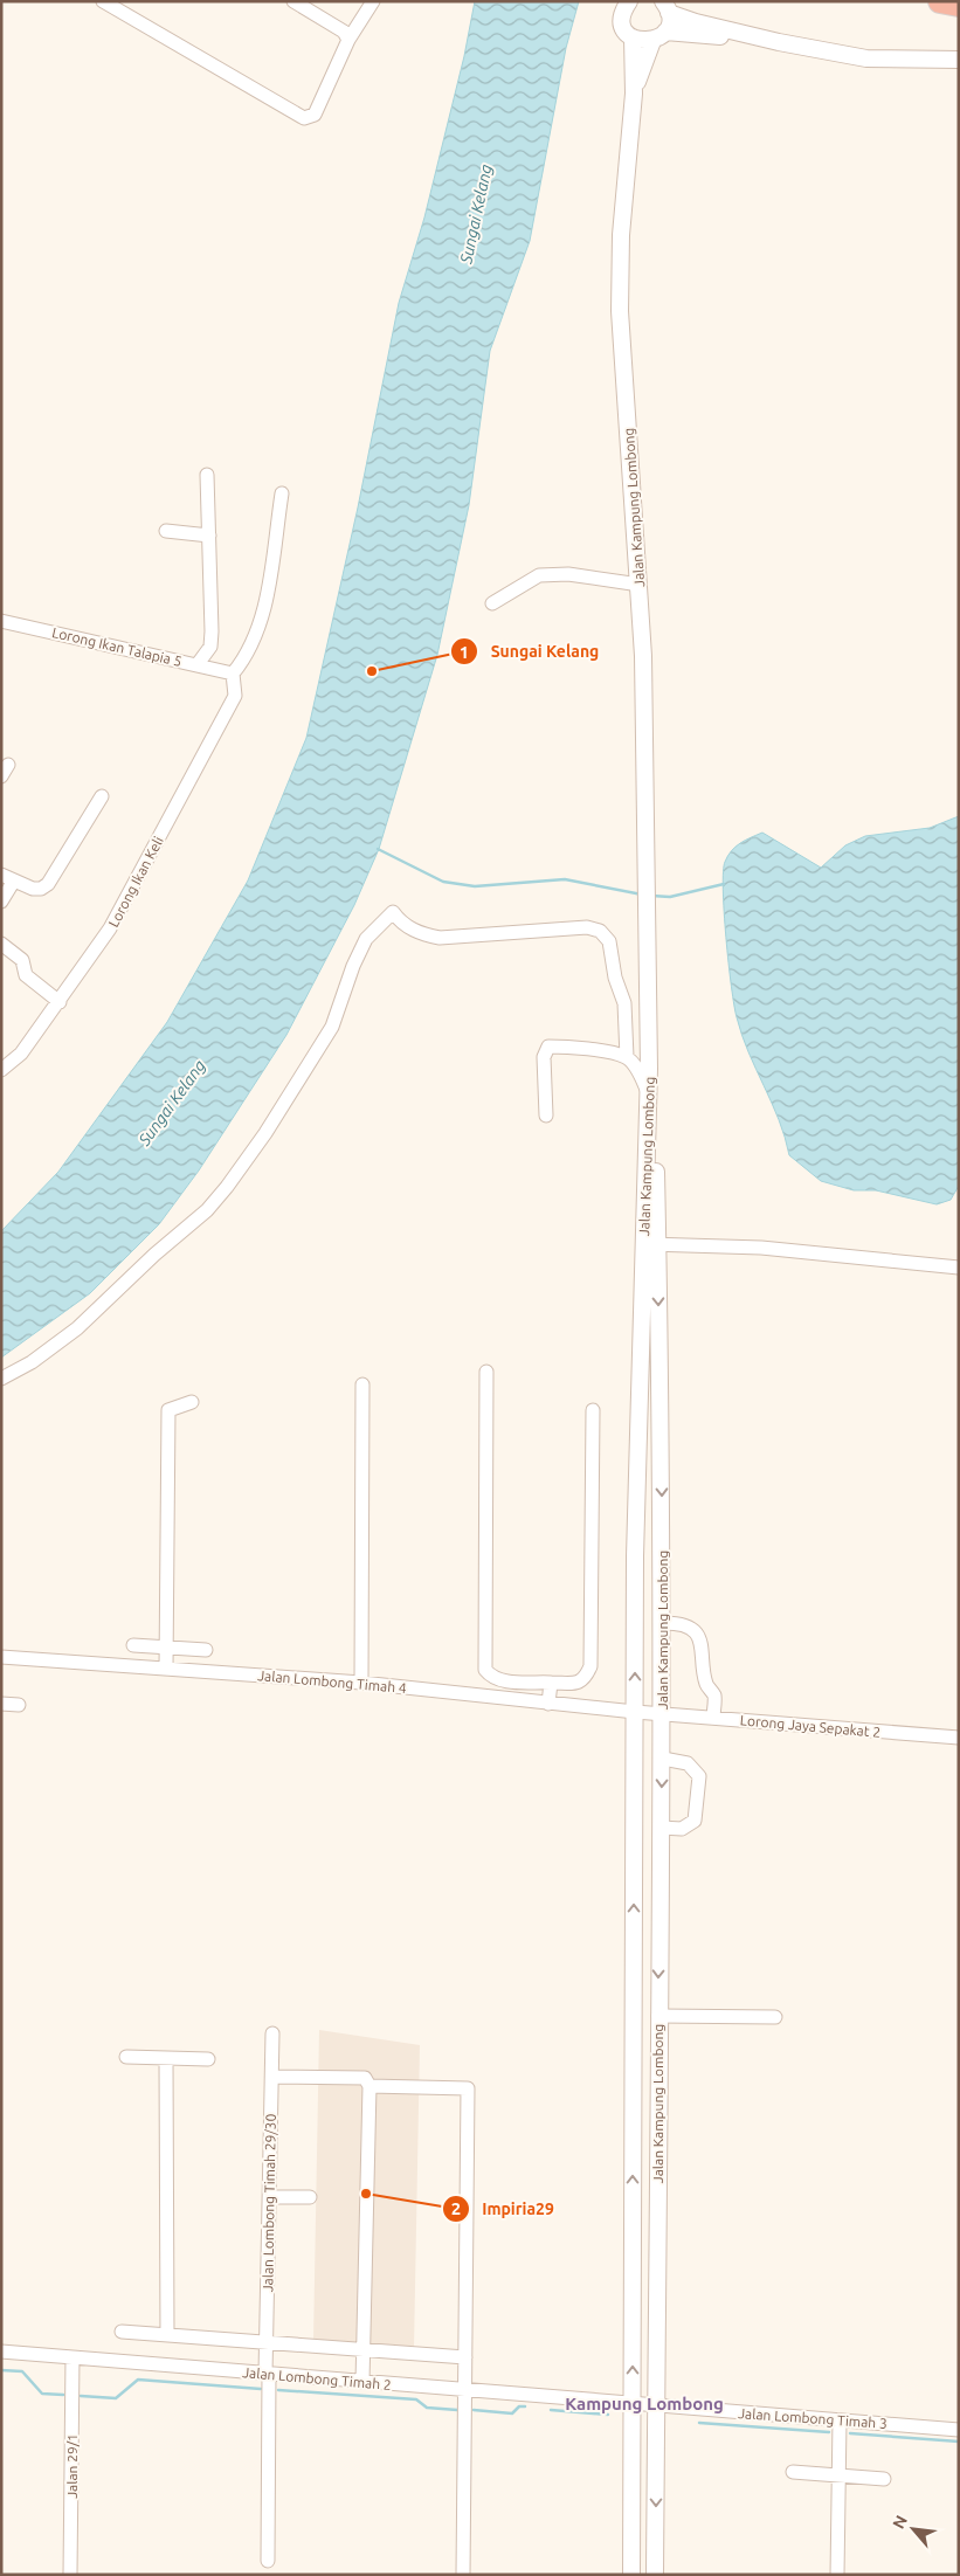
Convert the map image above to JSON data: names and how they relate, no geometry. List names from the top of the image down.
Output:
{
  "streets": {
    "street": [
      "Jalan Kampung Lombong",
      "Lorong Ikan Talapia 5",
      "Lorong Ikan Keli",
      "Jalan Lombong Timah 4",
      "Lorong Jaya Sepakat 2",
      "Jalan Lombong Timah 29/30",
      "Jalan Lombong Timah 2",
      "Jalan Lombong Timah 3",
      "Jalan 29/1"
    ]
  },
  "crossings": [
    ["Jalan Kampung Lombong", "Jalan Lombong Timah 4"],
    ["Jalan Kampung Lombong", "Lorong Jaya Sepakat 2"],
    ["Jalan Kampung Lombong", "Jalan Lombong Timah 2"],
    ["Jalan Kampung Lombong", "Jalan Lombong Timah 3"],
    ["Lorong Ikan Talapia 5", "Lorong Ikan Keli"],
    ["Jalan Lombong Timah 4", "Lorong Jaya Sepakat 2"],
    ["Jalan Lombong Timah 29/30", "Jalan Lombong Timah 2"],
    ["Jalan Lombong Timah 2", "Jalan Lombong Timah 3"],
    ["Jalan Lombong Timah 2", "Jalan 29/1"]
  ],
  "districts": ["Kampung Lombong"],
  "water": ["Sungai Kelang"],
  "places": ["Sungai Kelang", "Impiria29"],
  "north": "top left"
}
